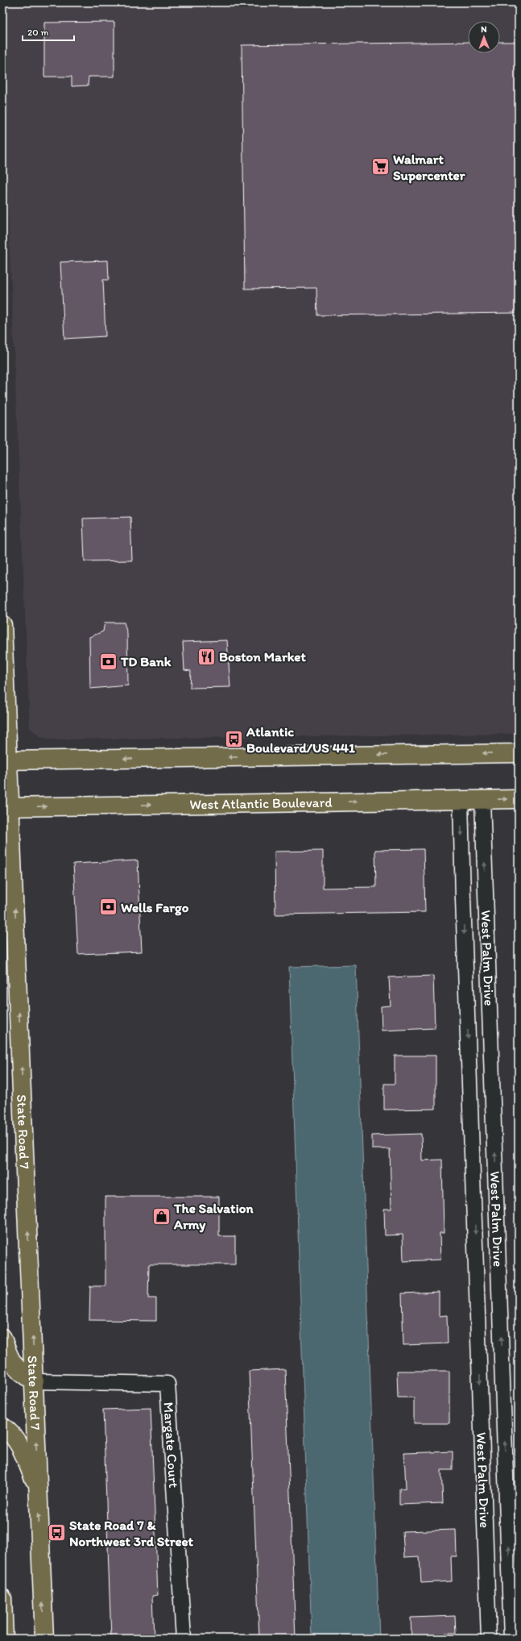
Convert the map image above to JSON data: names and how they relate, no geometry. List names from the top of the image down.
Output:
{
  "streets": {
    "main road": ["West Atlantic Boulevard", "State Road 7"],
    "street": ["West Palm Drive", "Margate Court"]
  },
  "crossings": [
    ["West Atlantic Boulevard", "West Palm Drive"],
    ["West Atlantic Boulevard", "State Road 7"],
    ["State Road 7", "Margate Court"]
  ],
  "one_way": ["State Road 7"],
  "places": {
    "supermarket": ["Walmart Supercenter"],
    "restaurant": ["Boston Market"],
    "bank": ["TD Bank", "Wells Fargo"],
    "bus stop": ["Atlantic Boulevard/US 441", "State Road 7 & Northwest 3rd Street"],
    "shop": ["The Salvation Army"]
  },
  "scale_bar": "20 m",
  "north": "top"
}
